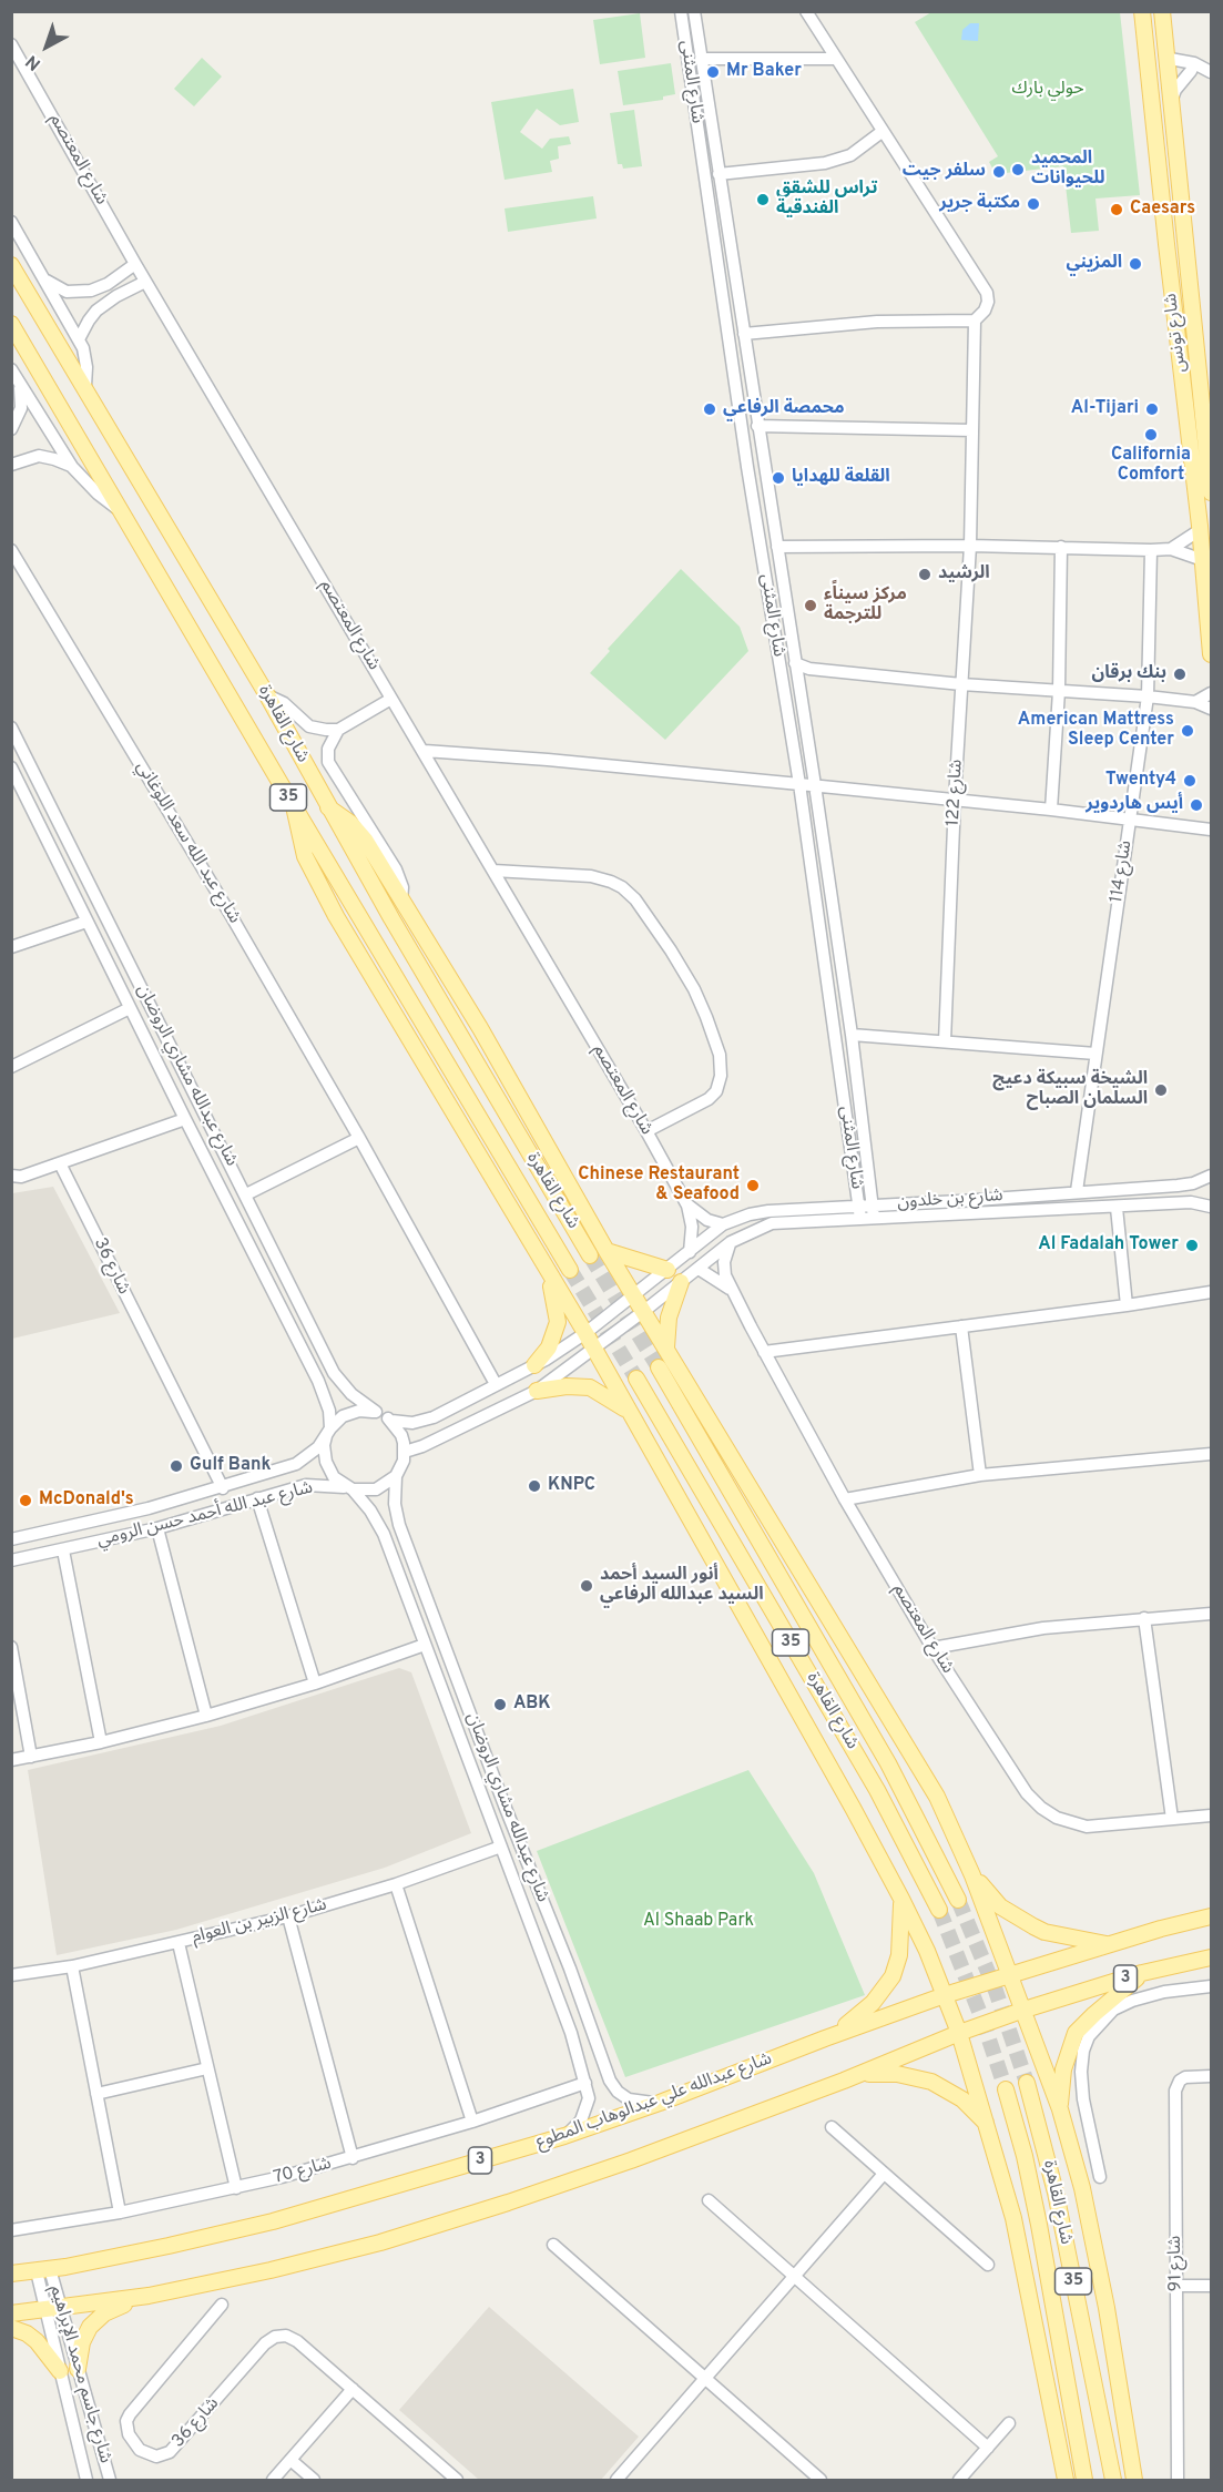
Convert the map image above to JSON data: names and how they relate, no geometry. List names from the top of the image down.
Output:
{
  "streets": {
    "main road": [
      "شارع تونس",
      "شارع القاهرة",
      "35",
      "3",
      "شارع عبدالله علي عبدالوهاب المطوع"
    ],
    "street": [
      "شارع المثنى",
      "شارع المعتصم",
      "شارع 122",
      "شارع عبد الله سعد اللوغاني",
      "شارع 114",
      "شارع عبدالله مشاري الروضان",
      "شارع بن خلدون",
      "شارع 36",
      "شارع عبد الله أحمد حسن الرومي",
      "شارع الزبير بن العوام",
      "شارع 70",
      "شارع 91",
      "شارع جاسم محمد الإبراهيم"
    ]
  },
  "crossings": [
    ["شارع المثنى", "شارع بن خلدون"],
    ["شارع المعتصم", "شارع بن خلدون"],
    ["شارع 114", "شارع بن خلدون"],
    ["شارع عبدالله مشاري الروضان", "شارع عبد الله أحمد حسن الرومي"],
    ["شارع عبدالله مشاري الروضان", "شارع الزبير بن العوام"],
    ["شارع عبدالله مشاري الروضان", "شارع عبدالله علي عبدالوهاب المطوع"],
    ["شارع عبدالله مشاري الروضان", "شارع 70"],
    ["شارع 36", "شارع عبد الله أحمد حسن الرومي"],
    ["3", "شارع جاسم محمد الإبراهيم"],
    ["شارع عبدالله علي عبدالوهاب المطوع", "شارع جاسم محمد الإبراهيم"]
  ],
  "parks": ["حولي بارك", "Al Shaab Park"],
  "places": [
    "Mr Baker",
    "المحميد للحيوانات",
    "سلفر جيت",
    "تراس للشقق الفندقية",
    "مكتبة جرير",
    "Caesars",
    "المزيني",
    "محمصة الرفاعي",
    "Al-Tijari",
    "California Comfort",
    "القلعة للهدايا",
    "الرشيد",
    "مركز سيناًء للترجمة",
    "بنك برقان",
    "American Mattress Sleep Center",
    "Twenty4",
    "أيس هاردوير",
    "الشيخة سبيكة دعيج السلمان الصباح",
    "Chinese Restaurant & Seafood",
    "Al Fadalah Tower",
    "Gulf Bank",
    "KNPC",
    "McDonald's",
    "أنور السيد أحمد السيد عبدالله الرفاعي",
    "ABK"
  ],
  "north": "bottom left"
}
